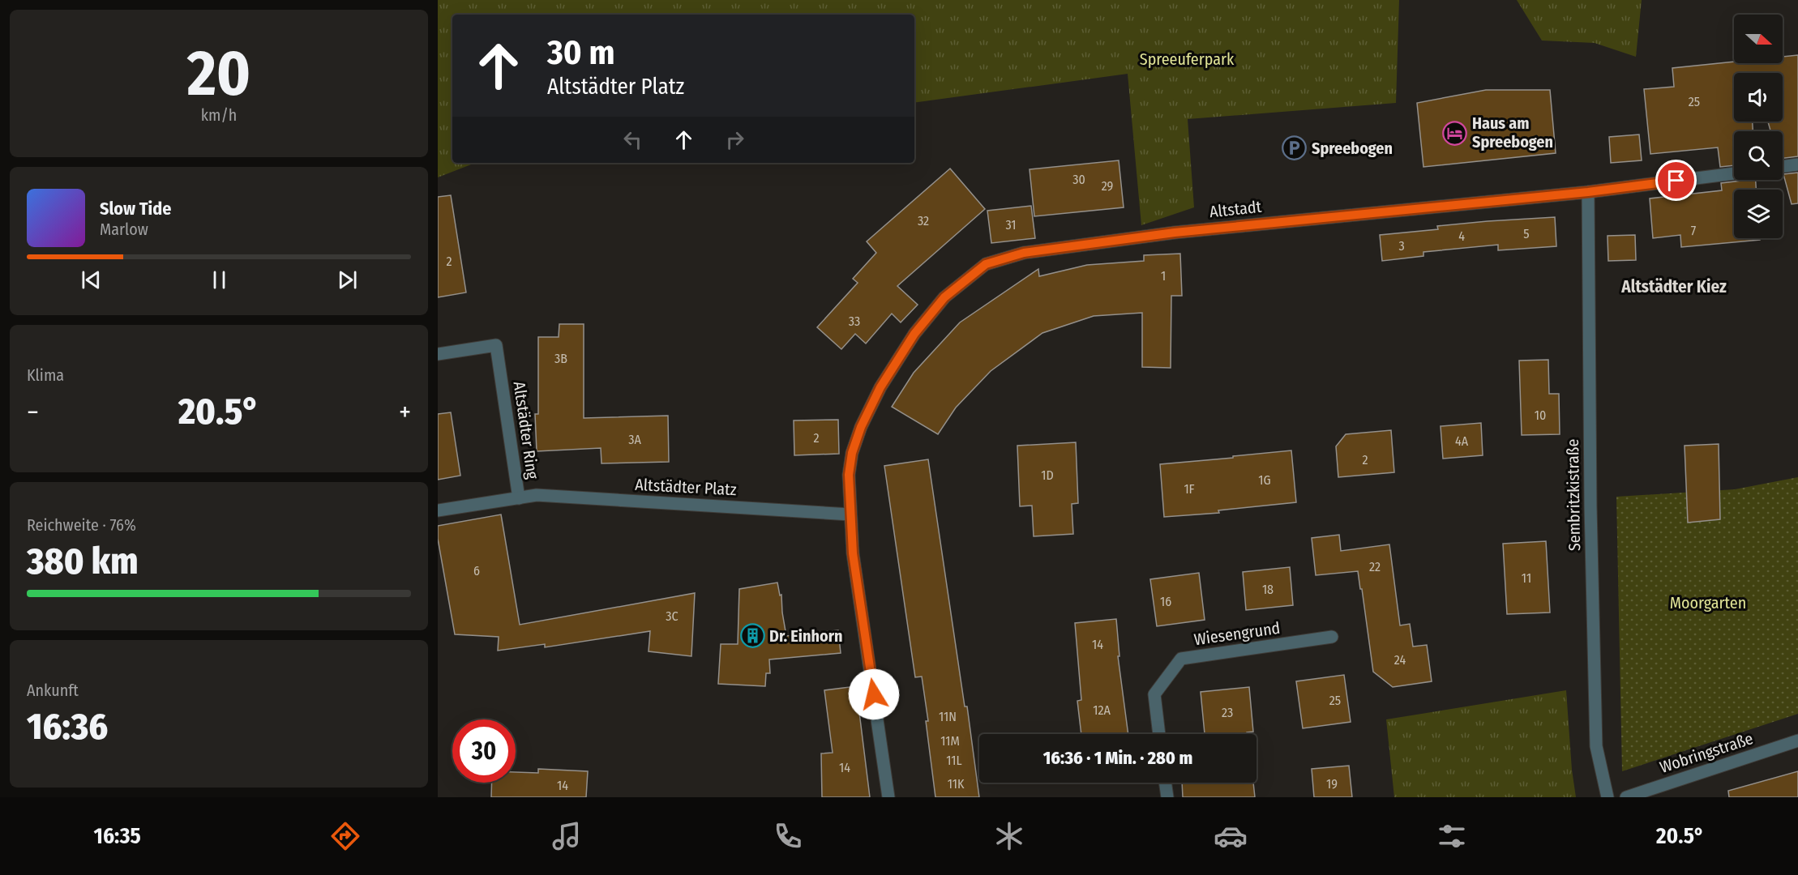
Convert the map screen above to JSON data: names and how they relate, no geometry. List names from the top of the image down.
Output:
{
  "streets": {
    "street": [
      "Altstadt",
      "Altstädter Ring",
      "Altstädter Platz",
      "Sembritzkistraße",
      "Wiesengrund",
      "Wobringstraße"
    ]
  },
  "crossings": [
    ["Altstadt", "Altstädter Platz"],
    ["Altstadt", "Sembritzkistraße"],
    ["Altstädter Ring", "Altstädter Platz"]
  ],
  "districts": ["Altstädter Kiez"],
  "parks": ["Spreeuferpark", "Moorgarten"],
  "places": {
    "hotel": ["Haus am Spreebogen"],
    "parking": ["Spreebogen"],
    "building": ["Dr. Einhorn"]
  },
  "house_numbers": [
    "25",
    "30",
    "29",
    "32",
    "31",
    "7",
    "5",
    "4",
    "3",
    "2",
    "1",
    "33",
    "3B",
    "10",
    "2",
    "3A",
    "4A",
    "2",
    "1D",
    "1G",
    "1F",
    "22",
    "6",
    "11",
    "18",
    "16",
    "3C",
    "14",
    "24",
    "25",
    "12A",
    "23",
    "11N",
    "11M",
    "11L",
    "14",
    "11K",
    "19",
    "14"
  ],
  "north": "right",
  "page": {
    "tile": [
      ["20", "km/h"],
      "Klima",
      ["Reichweite · 76%", "380 km"],
      ["Ankunft", "16:36"]
    ],
    "turn": ["30 m", "Altstädter Platz"],
    "song": ["Slow Tide", "Marlow"],
    "heat": ["−", "20.5°", "+"],
    "limit": "30",
    "trip": "16:36 · 1 Min. · 280 m",
    "tabs": ["16:35", "20.5°"]
  }
}
